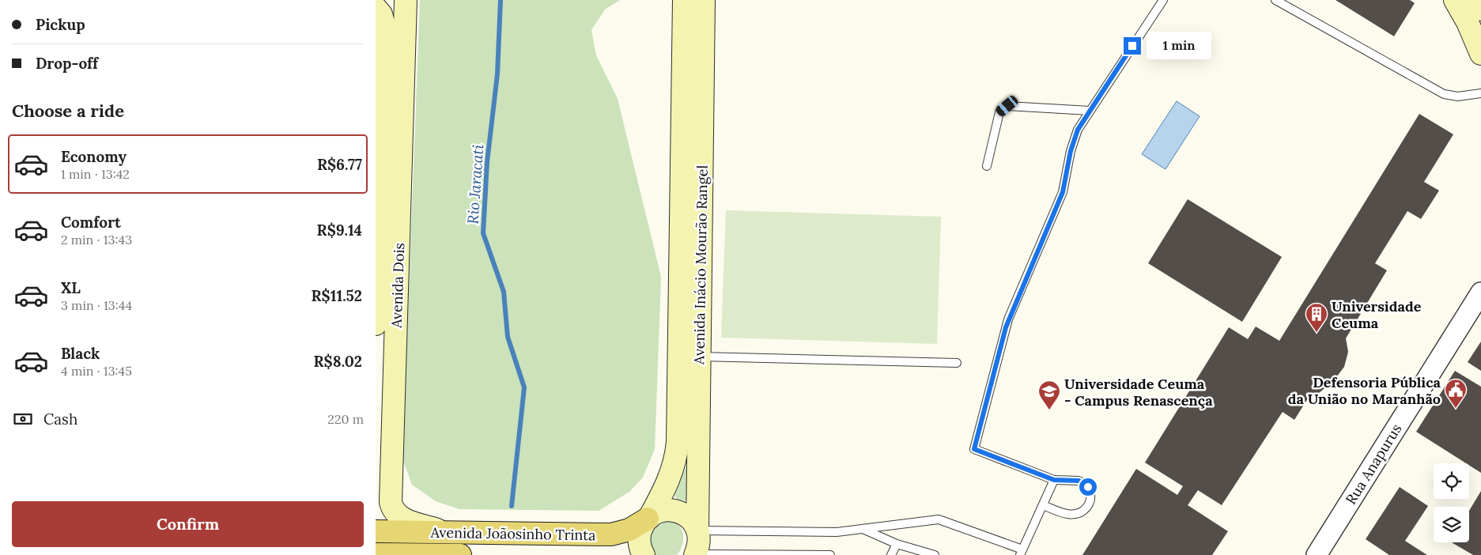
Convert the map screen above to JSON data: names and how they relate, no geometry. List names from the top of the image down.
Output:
{
  "streets": {
    "main road": ["Avenida Inácio Mourão Rangel", "Avenida Dois", "Avenida Joãosinho Trinta"],
    "street": ["Rua Anapurus"]
  },
  "crossings": [
    ["Avenida Inácio Mourão Rangel", "Avenida Joãosinho Trinta"],
    ["Avenida Dois", "Avenida Joãosinho Trinta"]
  ],
  "water": ["Rio Jaracati"],
  "places": {
    "building": ["Universidade Ceuma"],
    "public building": ["Defensoria Pública da União no Maranhão"],
    "school or university": ["Universidade Ceuma - Campus Renascença"]
  },
  "page": {
    "banner": ["Pickup", "Drop-off"],
    "bubble": "1 min",
    "heading": "Choose a ride",
    "list": [
      {
        "name": "Economy",
        "note": "1 min · 13:42",
        "value": "R$6.77"
      },
      {
        "name": "Comfort",
        "note": "2 min · 13:43",
        "value": "R$9.14"
      },
      {
        "name": "XL",
        "note": "3 min · 13:44",
        "value": "R$11.52"
      },
      {
        "name": "Black",
        "note": "4 min · 13:45",
        "value": "R$8.02"
      }
    ],
    "pay": ["Cash", "220 m"],
    "buttons": "Confirm"
  }
}
